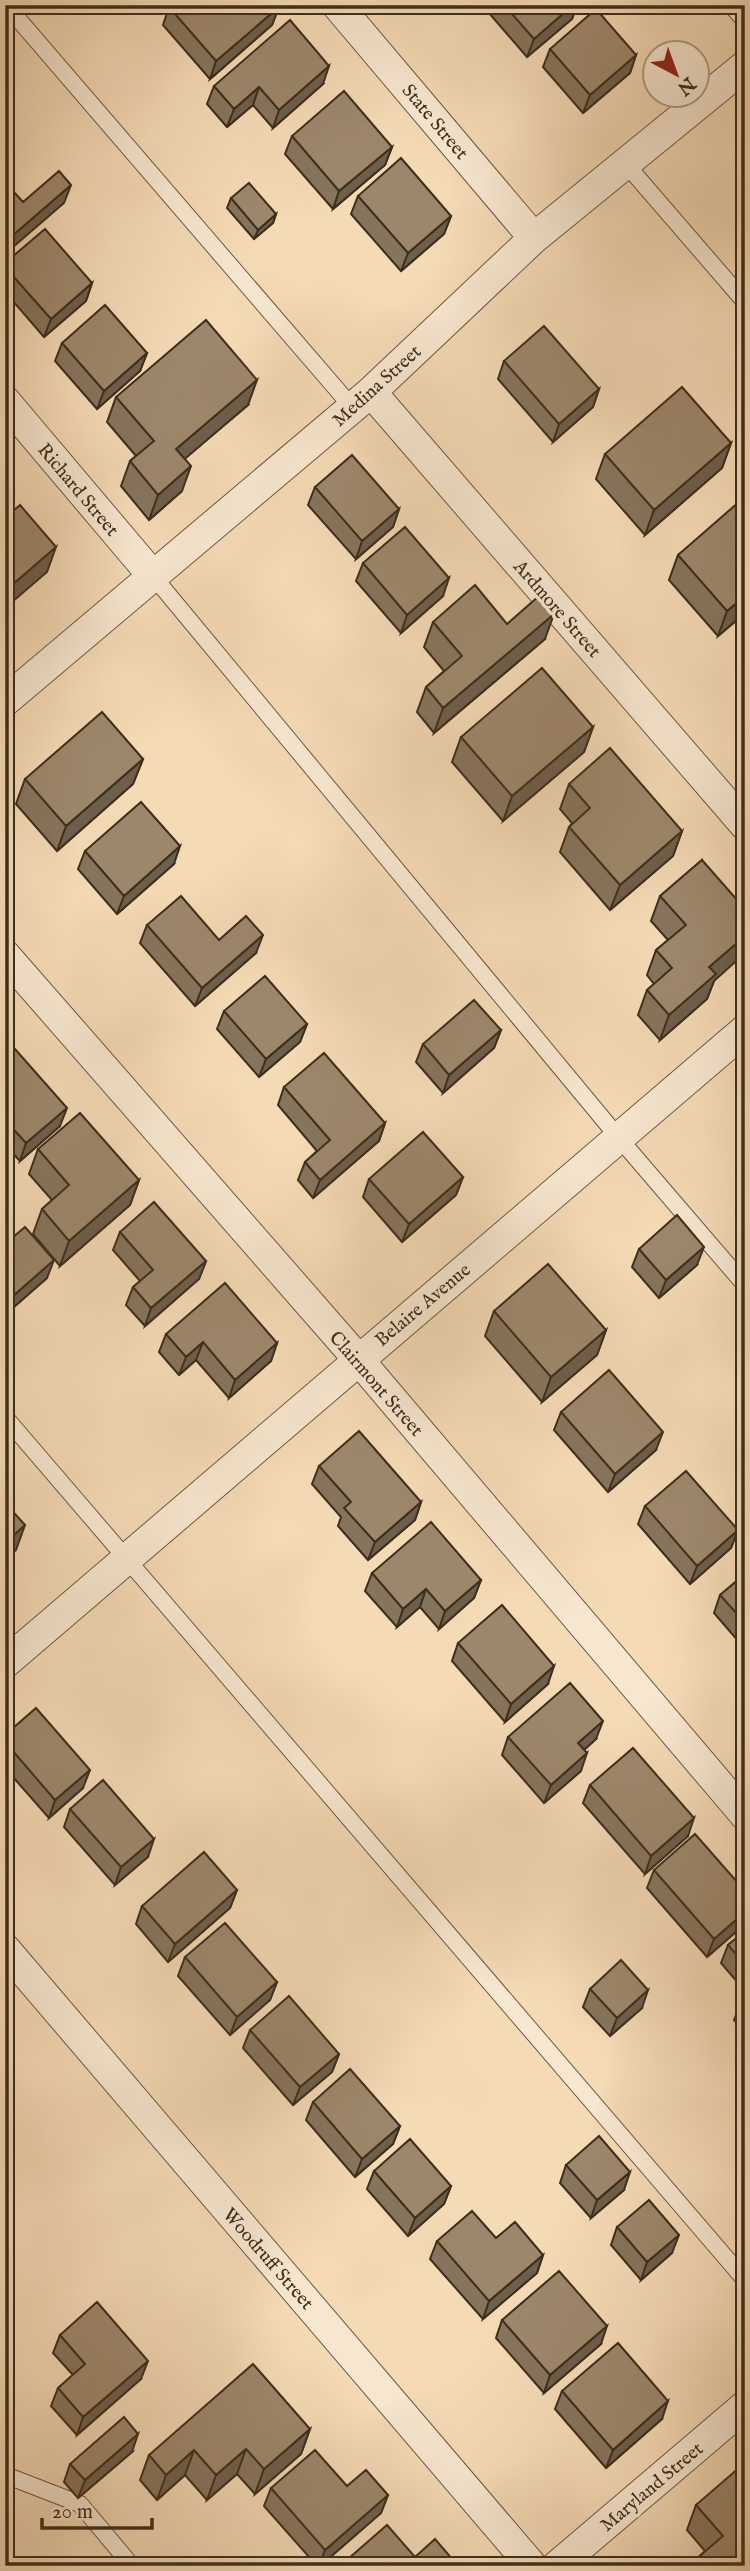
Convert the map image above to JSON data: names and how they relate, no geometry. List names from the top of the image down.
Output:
{
  "streets": {
    "street": [
      "State Street",
      "Medina Street",
      "Richard Street",
      "Ardmore Street",
      "Belaire Avenue",
      "Clairmont Street",
      "Woodruff Street",
      "Maryland Street"
    ]
  },
  "crossings": [
    ["State Street", "Medina Street"],
    ["Medina Street", "Richard Street"],
    ["Medina Street", "Ardmore Street"],
    ["Belaire Avenue", "Clairmont Street"]
  ],
  "scale_bar": "20 m",
  "north": "bottom right"
}
